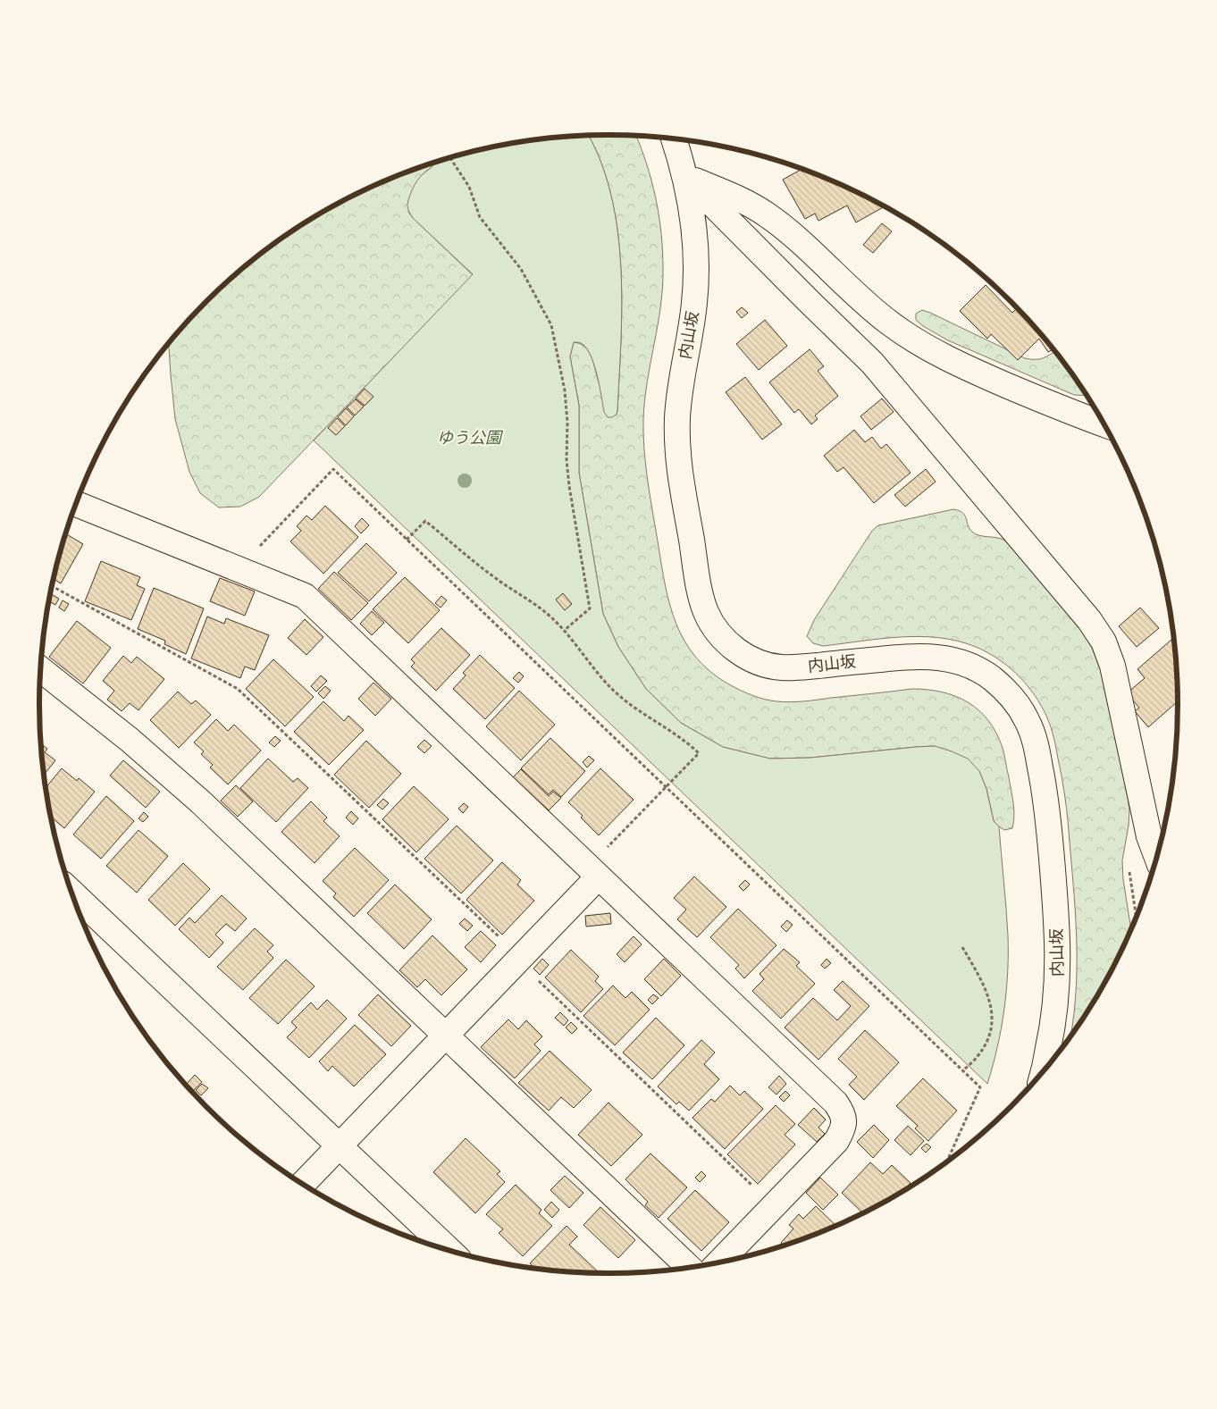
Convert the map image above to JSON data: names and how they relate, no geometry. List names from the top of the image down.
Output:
{
  "streets": {
    "street": ["内山坂"]
  },
  "parks": ["ゆう公園"]
}
